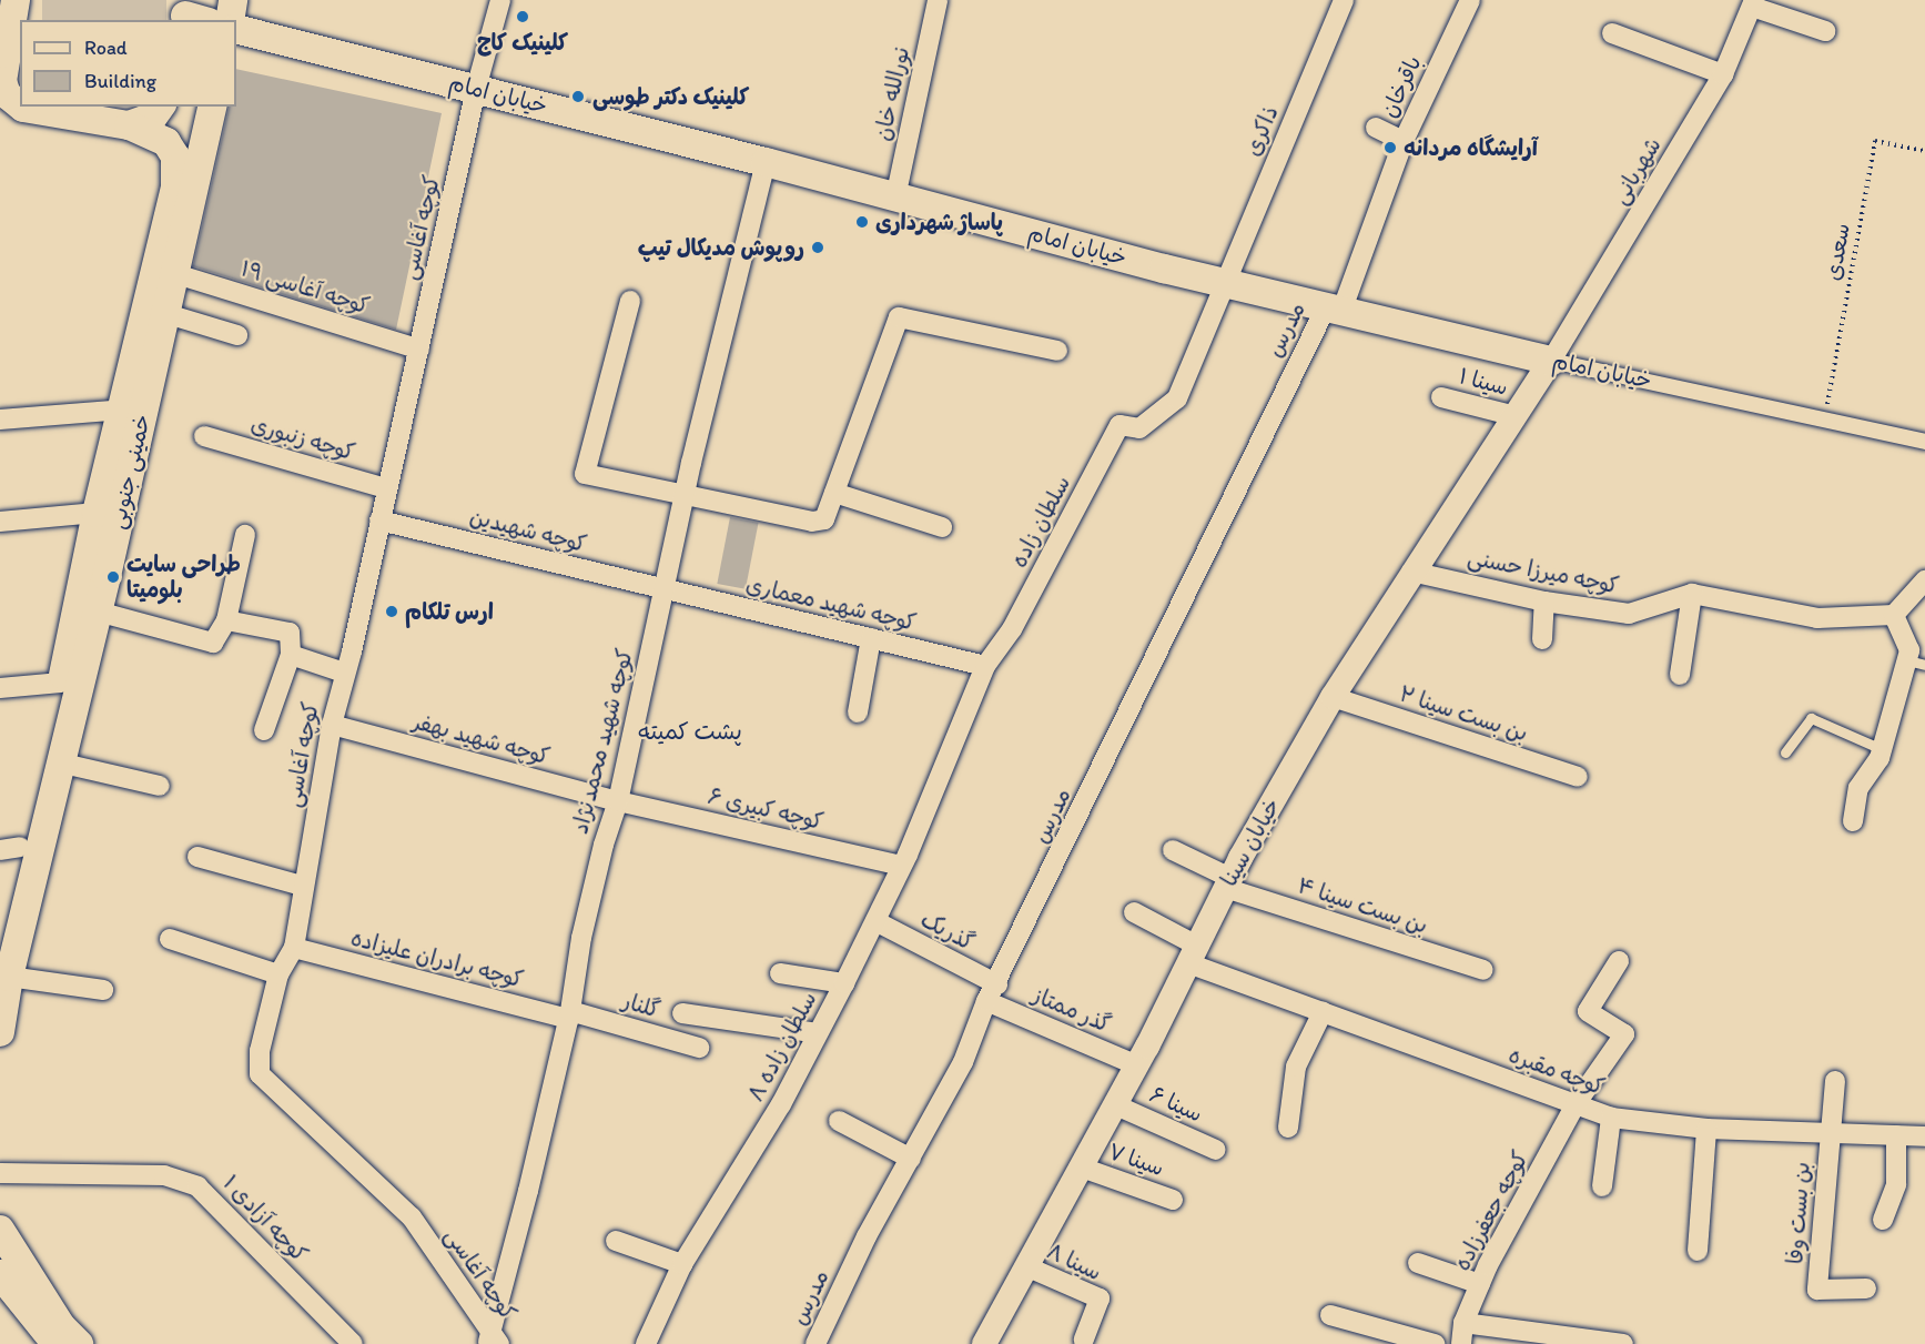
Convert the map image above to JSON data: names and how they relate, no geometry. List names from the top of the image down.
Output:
{
  "streets": {
    "main road": ["خیابان امام", "خمینی جنوبی"],
    "street": [
      "باقرخان",
      "نورالله خان",
      "ذاکری",
      "شهربانی",
      "کوچه آغاسی",
      "کوچه آغاسی ۱۹",
      "مدرس",
      "سینا ۱",
      "کوچه زنبوری",
      "سلطان زاده",
      "کوچه شهیدین",
      "کوچه میرزا حسنی",
      "کوچه شهید معماری",
      "بن بست سینا ۲",
      "کوچه شهید بهفر",
      "کوچه شهید محمدنژاد",
      "کوچه کبیری ۶",
      "خیابان سینا",
      "بن بست سینا ۴",
      "گذریک",
      "کوچه برادران علیزاده",
      "گلنار",
      "گذر ممتاز",
      "سلطان زاده ۸",
      "کوچه مقبره",
      "سینا ۶",
      "سینا ۷",
      "کوچه جعفرزاده",
      "بن بست وفا",
      "کوچه آزادی ۱",
      "سینا ۸"
    ],
    "path": ["سعدی"]
  },
  "crossings": [
    ["باقرخان", "خیابان امام"],
    ["باقرخان", "مدرس"],
    ["نورالله خان", "خیابان امام"],
    ["خیابان امام", "ذاکری"],
    ["خیابان امام", "شهربانی"],
    ["خیابان امام", "کوچه آغاسی"],
    ["خیابان امام", "سعدی"],
    ["خیابان امام", "مدرس"],
    ["خیابان امام", "کوچه شهید محمدنژاد"],
    ["خیابان امام", "خیابان سینا"],
    ["ذاکری", "سلطان زاده"],
    ["شهربانی", "خیابان سینا"],
    ["کوچه آغاسی", "کوچه آغاسی ۱۹"],
    ["کوچه آغاسی", "کوچه زنبوری"],
    ["کوچه آغاسی", "کوچه شهیدین"],
    ["کوچه آغاسی", "کوچه شهید بهفر"],
    ["کوچه آغاسی", "کوچه شهید محمدنژاد"],
    ["کوچه آغاسی", "کوچه برادران علیزاده"],
    ["کوچه آغاسی ۱۹", "خمینی جنوبی"],
    ["مدرس", "گذریک"],
    ["مدرس", "گذر ممتاز"],
    ["سینا ۱", "خیابان سینا"],
    ["سلطان زاده", "کوچه شهید معماری"],
    ["سلطان زاده", "سلطان زاده ۸"],
    ["کوچه شهیدین", "کوچه شهید معماری"],
    ["کوچه شهیدین", "کوچه شهید محمدنژاد"],
    ["کوچه میرزا حسنی", "خیابان سینا"],
    ["کوچه شهید معماری", "کوچه شهید محمدنژاد"],
    ["بن بست سینا ۲", "خیابان سینا"],
    ["کوچه شهید بهفر", "کوچه شهید محمدنژاد"],
    ["کوچه شهید بهفر", "کوچه کبیری ۶"],
    ["کوچه شهید محمدنژاد", "کوچه کبیری ۶"],
    ["کوچه شهید محمدنژاد", "کوچه برادران علیزاده"],
    ["کوچه شهید محمدنژاد", "گلنار"],
    ["کوچه کبیری ۶", "سلطان زاده ۸"],
    ["خیابان سینا", "بن بست سینا ۴"],
    ["خیابان سینا", "گذر ممتاز"],
    ["خیابان سینا", "کوچه مقبره"],
    ["خیابان سینا", "سینا ۶"],
    ["خیابان سینا", "سینا ۷"],
    ["خیابان سینا", "سینا ۸"],
    ["گذریک", "گذر ممتاز"],
    ["گذریک", "سلطان زاده ۸"],
    ["کوچه برادران علیزاده", "گلنار"],
    ["کوچه مقبره", "کوچه جعفرزاده"],
    ["کوچه مقبره", "بن بست وفا"]
  ],
  "districts": ["پشت کمیته"],
  "places": [
    "کلینیک کاج",
    "کلینیک دکتر طوسی",
    "آرایشگاه مردانه",
    "پاساژ شهرداری",
    "روپوش مدیکال تیپ",
    "طراحی سایت بلومیتا",
    "ارس تلکام"
  ],
  "legend": ["Road", "Building"]
}
